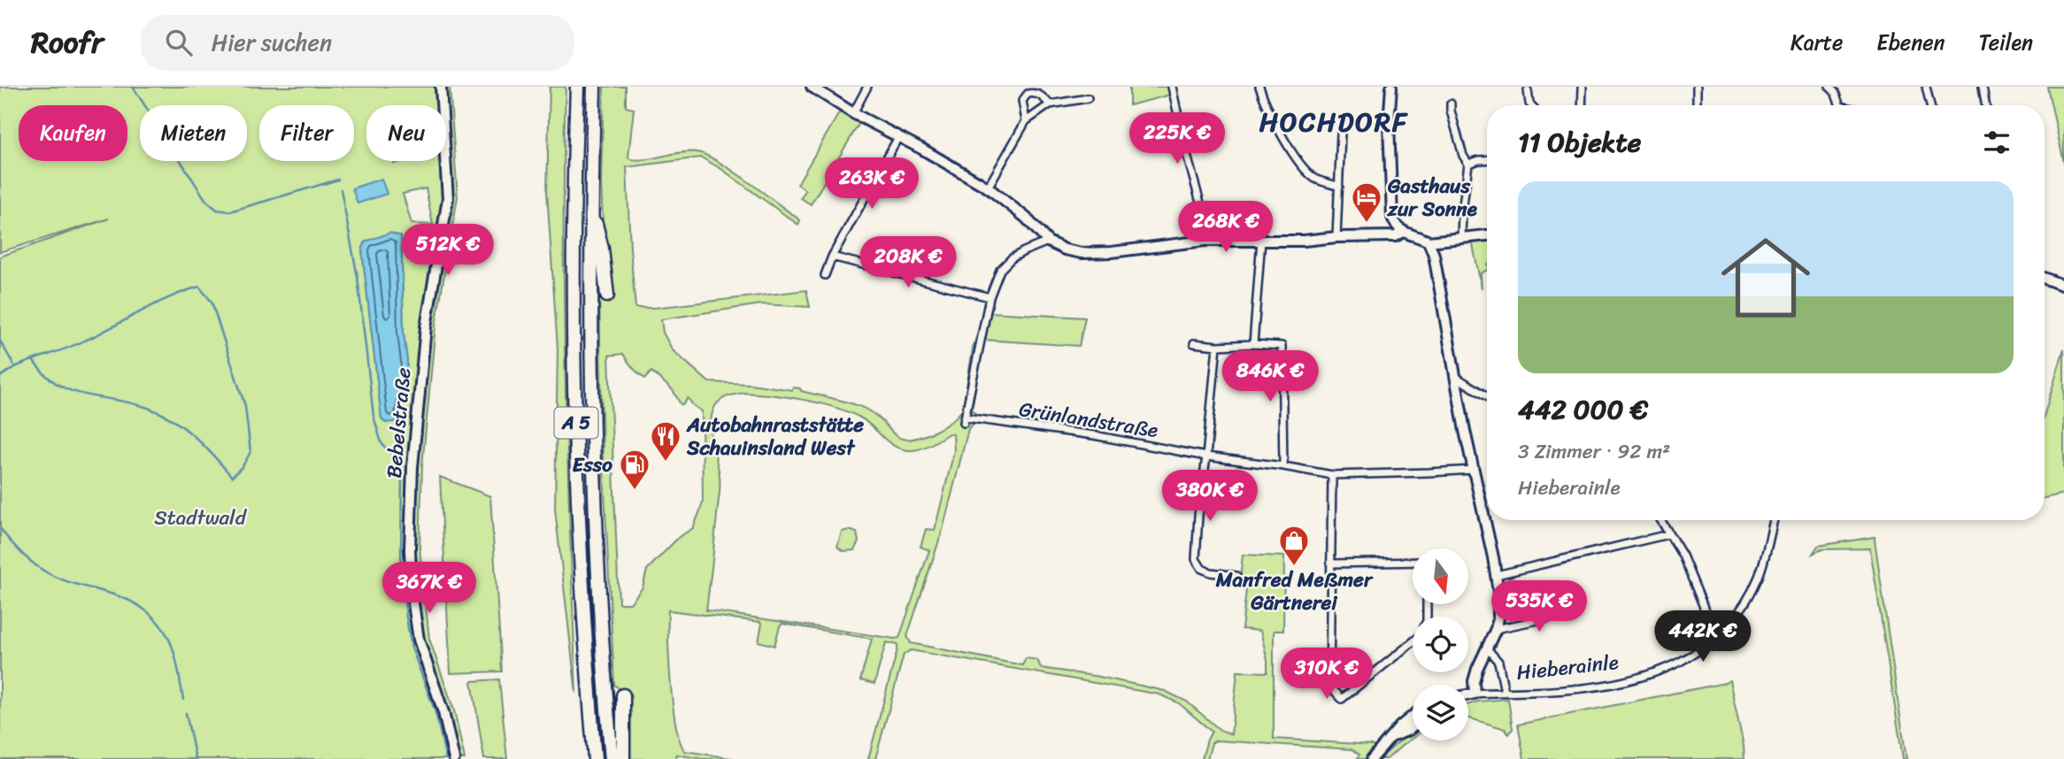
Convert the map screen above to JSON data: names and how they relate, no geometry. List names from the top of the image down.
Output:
{
  "streets": {
    "highway": ["A 5"],
    "street": ["Grünlandstraße", "Bebelstraße", "Hieberainle"]
  },
  "districts": ["HOCHDORF"],
  "parks": ["Stadtwald"],
  "places": {
    "hotel": ["Gasthaus zur Sonne"],
    "restaurant": ["Autobahnraststätte Schauinsland West"],
    "fuel station": ["Esso"],
    "shop": ["Manfred Meßmer Gärtnerei"]
  },
  "north": "bottom",
  "page": {
    "header": "Roofr",
    "search": "Hier suchen",
    "nav": ["Karte", "Ebenen", "Teilen"],
    "chip": [
      "Kaufen",
      "Mieten",
      "Filter",
      "Neu"
    ],
    "heading": "11 Objekte",
    "price": [
      "225K €",
      "263K €",
      "268K €",
      "512K €",
      "208K €",
      "846K €",
      "380K €",
      "367K €",
      "535K €",
      "442K €",
      "310K €"
    ],
    "list": [
      {
        "name": "442 000 €",
        "note": "3 Zimmer · 92 m² · Hieberainle"
      }
    ]
  }
}
